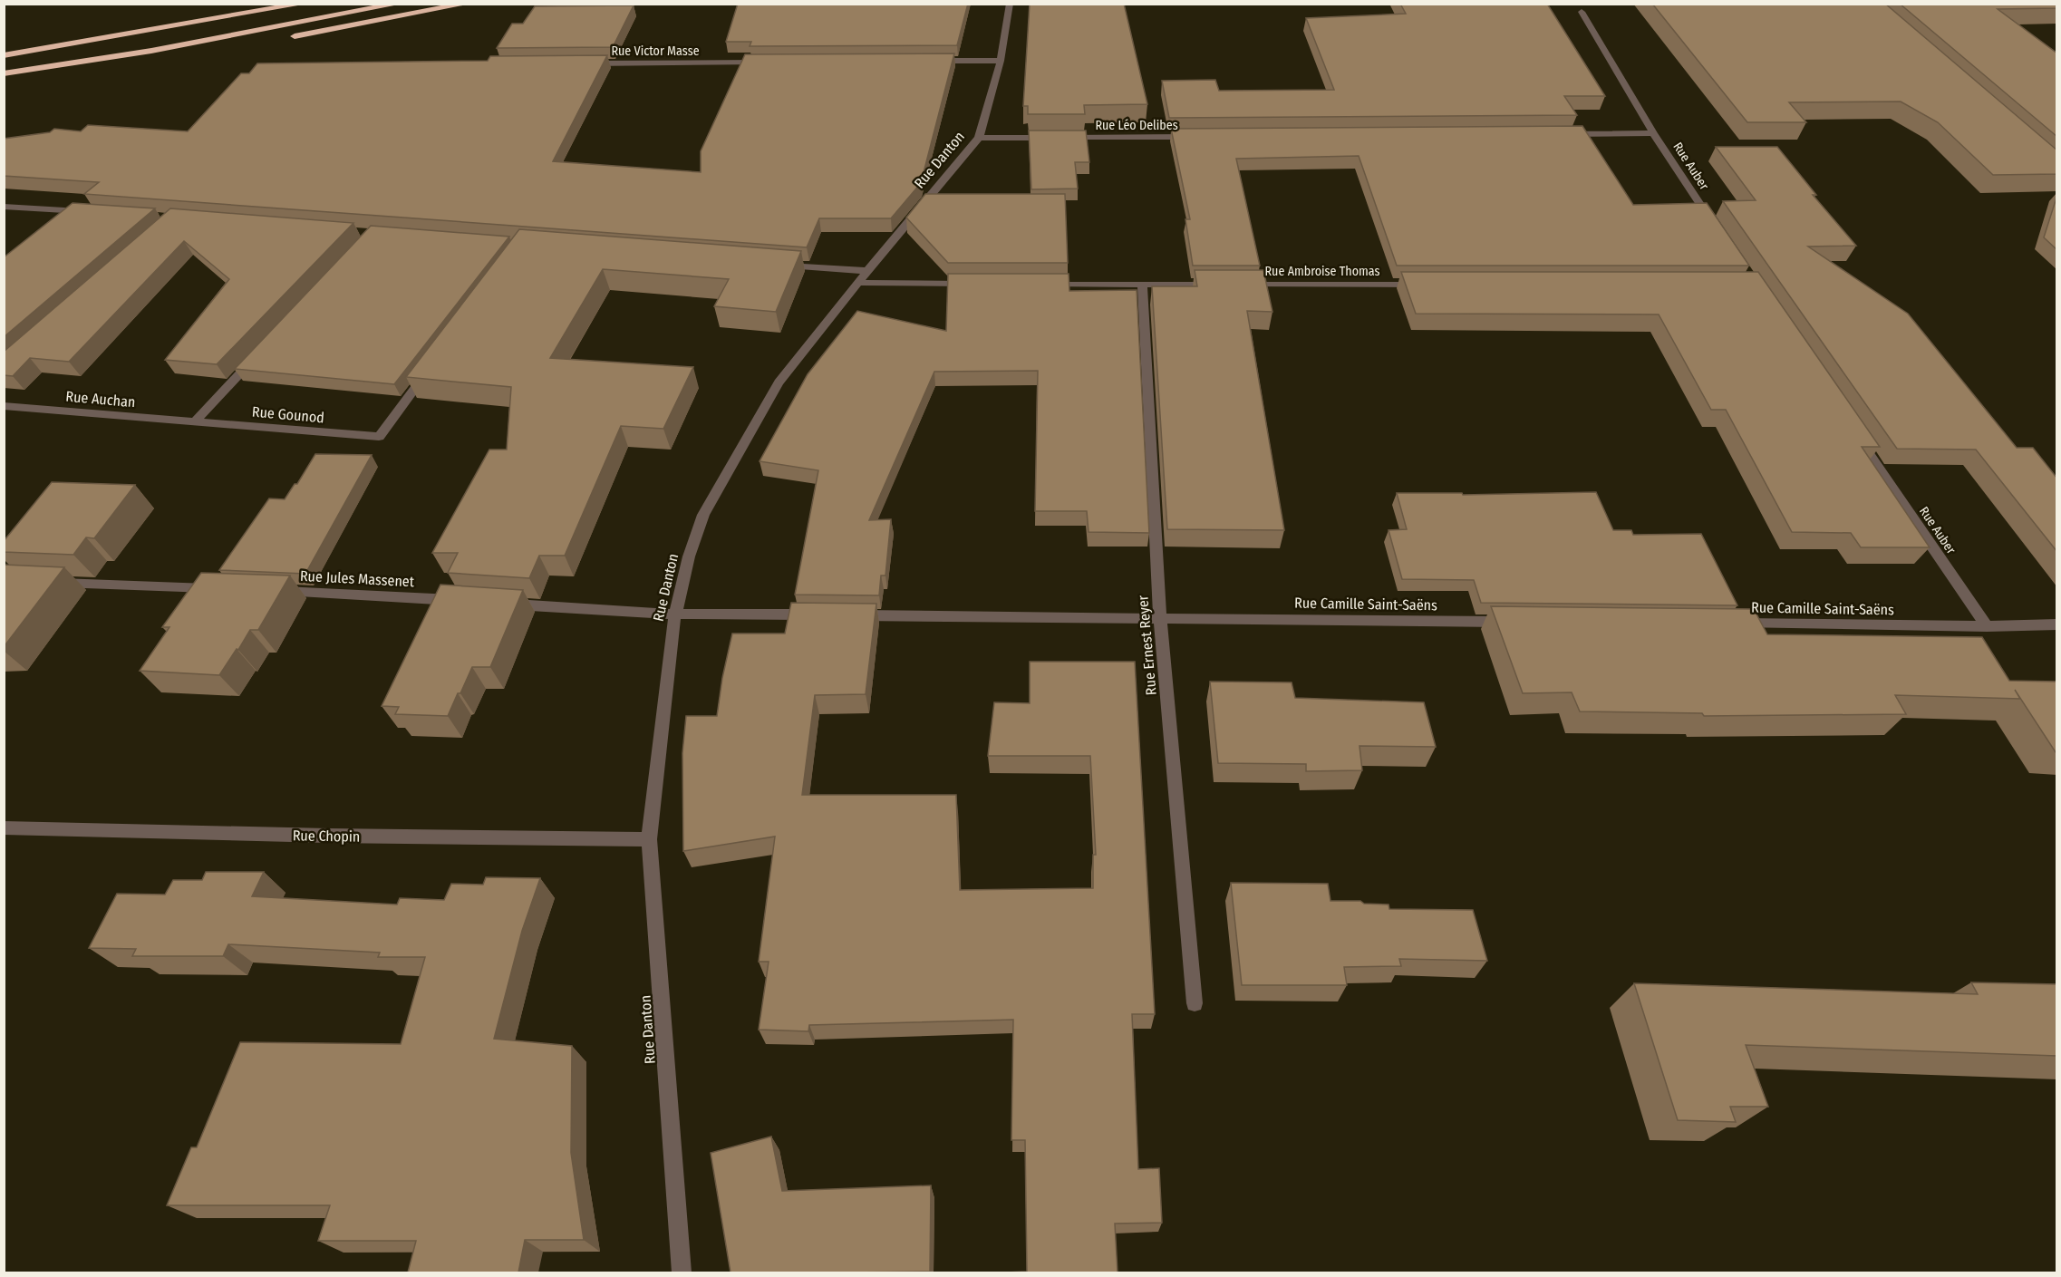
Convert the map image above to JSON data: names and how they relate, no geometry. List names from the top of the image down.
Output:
{
  "streets": {
    "street": [
      "Rue Victor Masse",
      "Rue Léo Delibes",
      "Rue Danton",
      "Rue Auber",
      "Rue Ambroise Thomas",
      "Rue Auchan",
      "Rue Gounod",
      "Rue Jules Massenet",
      "Rue Camille Saint-Saëns",
      "Rue Ernest Reyer",
      "Rue Chopin"
    ]
  },
  "crossings": [
    ["Rue Léo Delibes", "Rue Danton"],
    ["Rue Danton", "Rue Chopin"],
    ["Rue Auber", "Rue Camille Saint-Saëns"],
    ["Rue Auchan", "Rue Gounod"],
    ["Rue Camille Saint-Saëns", "Rue Ernest Reyer"]
  ]
}
